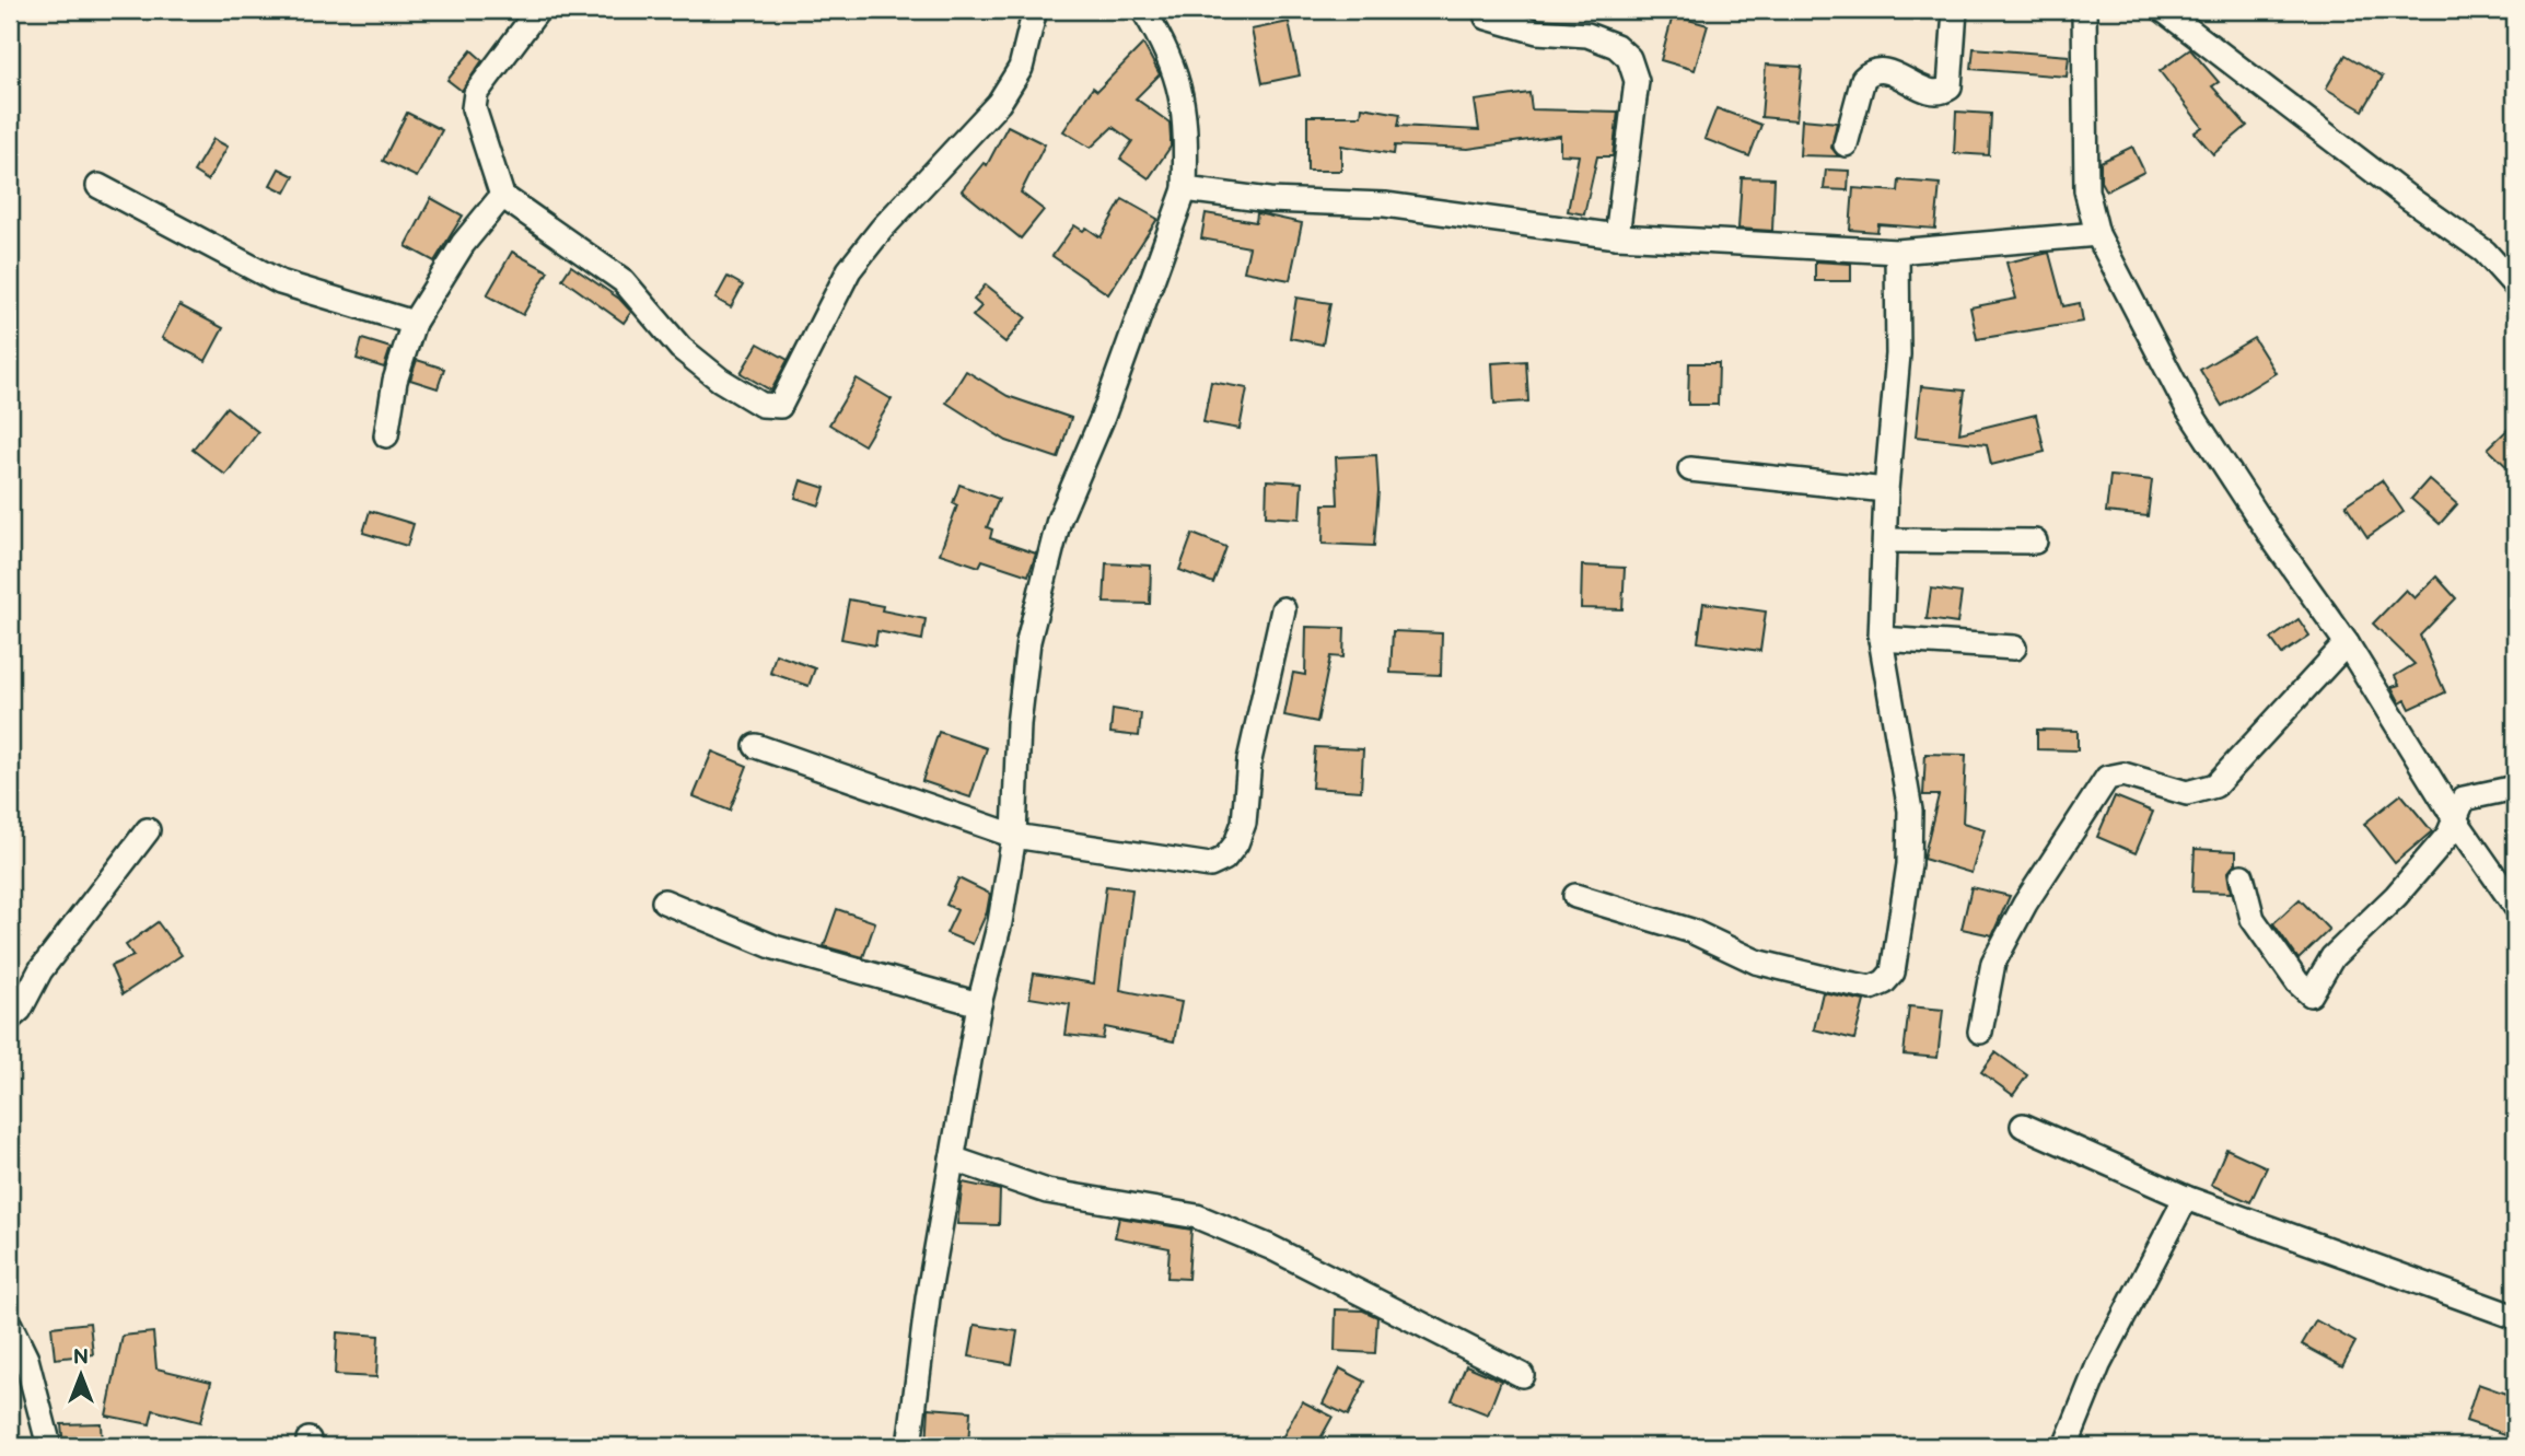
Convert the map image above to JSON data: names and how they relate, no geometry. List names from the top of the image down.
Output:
{
  "north": "top"
}
